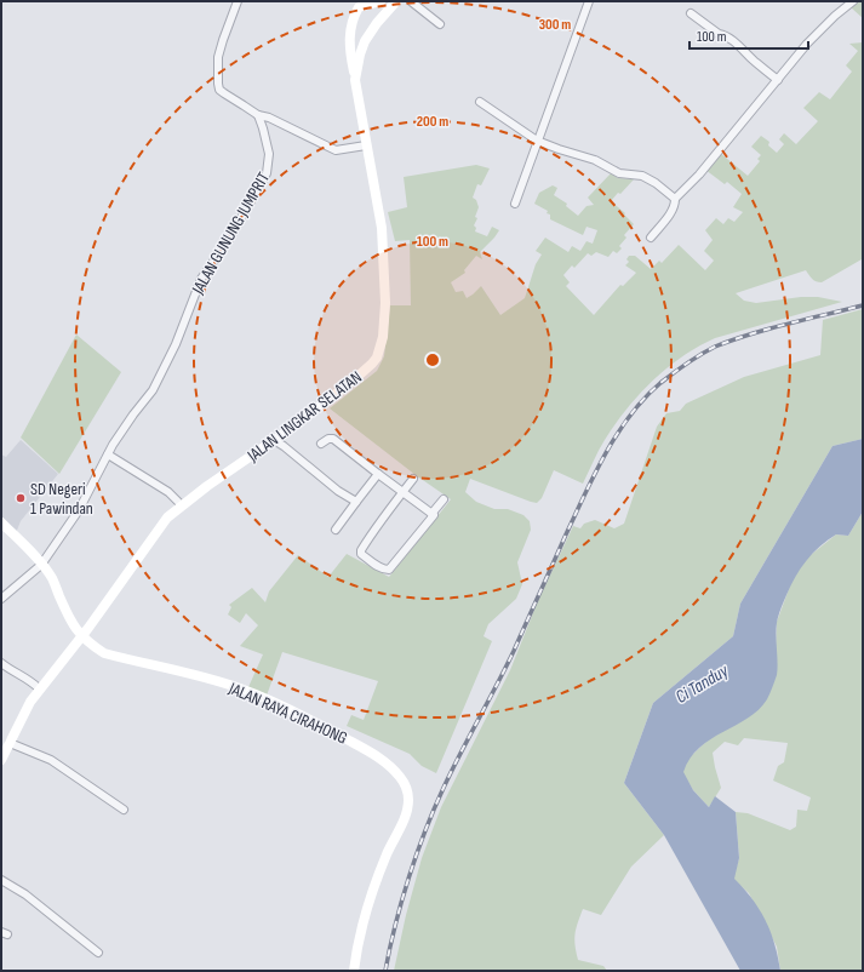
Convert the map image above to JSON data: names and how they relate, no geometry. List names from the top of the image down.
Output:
{
  "streets": {
    "street": ["JALAN GUNUNG JUMPRIT", "JALAN LINGKAR SELATAN", "JALAN RAYA CIRAHONG"]
  },
  "crossings": [
    ["JALAN GUNUNG JUMPRIT", "JALAN RAYA CIRAHONG"],
    ["JALAN LINGKAR SELATAN", "JALAN RAYA CIRAHONG"]
  ],
  "water": ["Ci Tanduy"],
  "places": ["SD Negeri 1 Pawindan"],
  "scale_bar": "100 m",
  "rings": ["300 m", "200 m", "100 m"]
}
